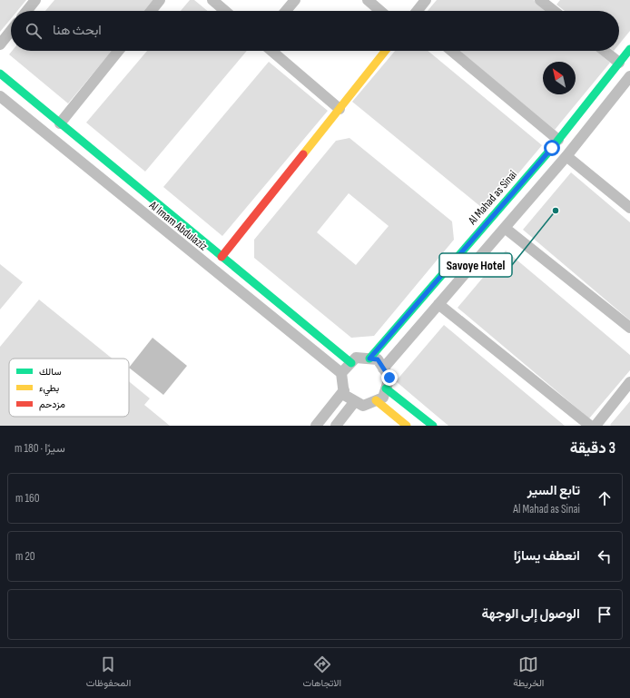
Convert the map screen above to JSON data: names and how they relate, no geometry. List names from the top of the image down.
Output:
{
  "streets": {
    "street": ["Al Mahad as Sinai", "Al Imam Abdulaziz"]
  },
  "crossings": [
    ["Al Mahad as Sinai", "Al Imam Abdulaziz"]
  ],
  "places": ["Savoye Hotel"],
  "legend": ["سالك", "بطيء", "مزدحم"],
  "north": "top left",
  "page": {
    "search": "ابحث هنا",
    "heading": ["3 دقيقة", "سيرًا · 180 m"],
    "list": [
      ["تابع السير", "Al Mahad as Sinai", "160 m"],
      ["انعطف يسارًا", "20 m"],
      "الوصول إلى الوجهة"
    ],
    "nav": ["الخريطة", "الاتجاهات", "المحفوظات"]
  }
}
